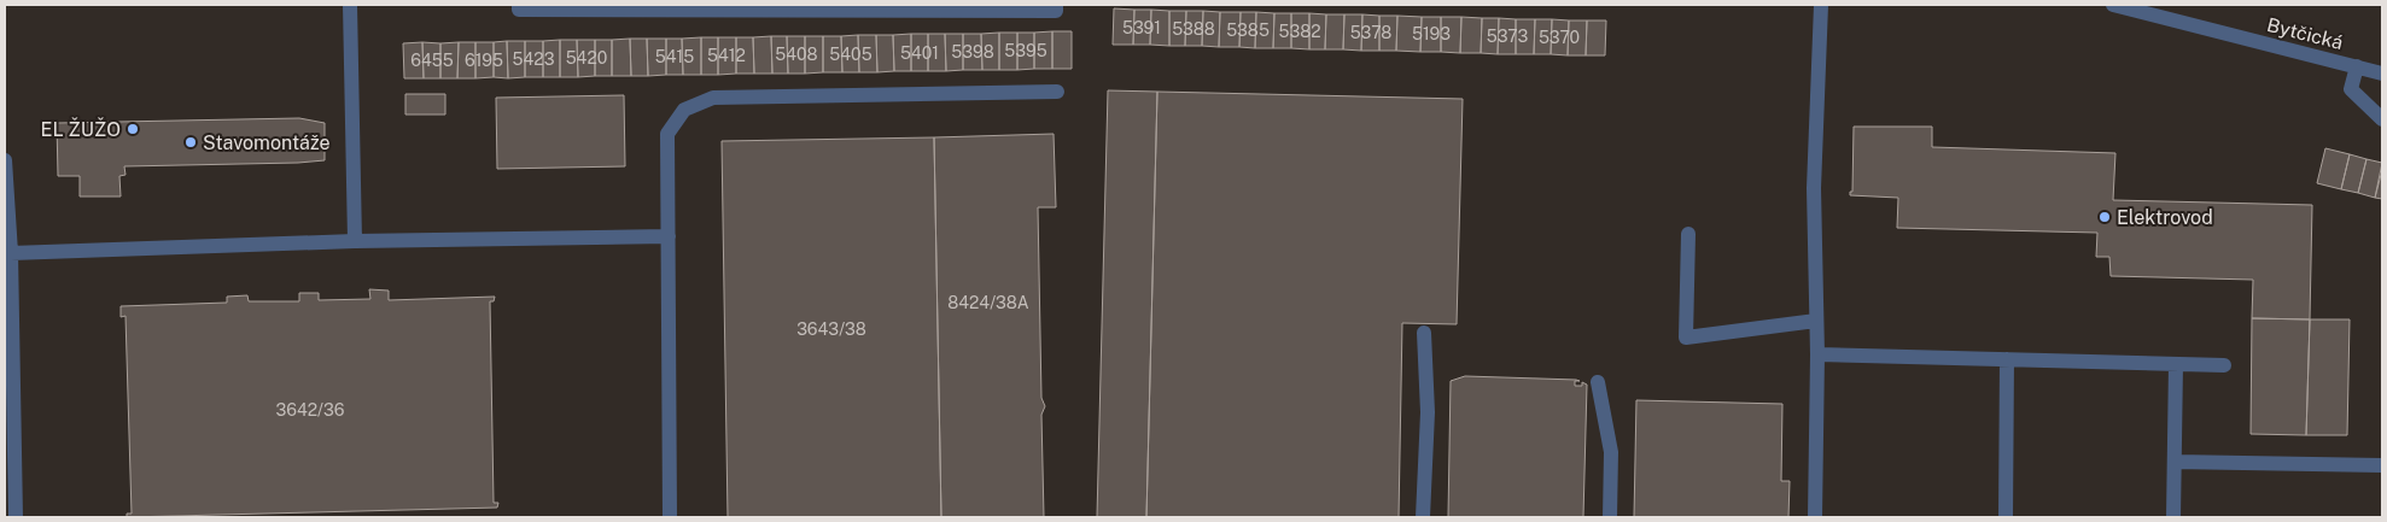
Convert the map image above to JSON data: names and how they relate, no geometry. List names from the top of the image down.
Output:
{
  "streets": {
    "street": ["Bytčická"]
  },
  "places": ["EL ŽUŽO", "Stavomontáže", "Elektrovod"],
  "house_numbers": [
    "5391",
    "5388",
    "5385",
    "5382",
    "5378",
    "5193",
    "5373",
    "5370",
    "5395",
    "5398",
    "5401",
    "5408",
    "5405",
    "5412",
    "5415",
    "5420",
    "5423",
    "6455",
    "6195",
    "8424/38A",
    "3643/38",
    "3642/36"
  ]
}
